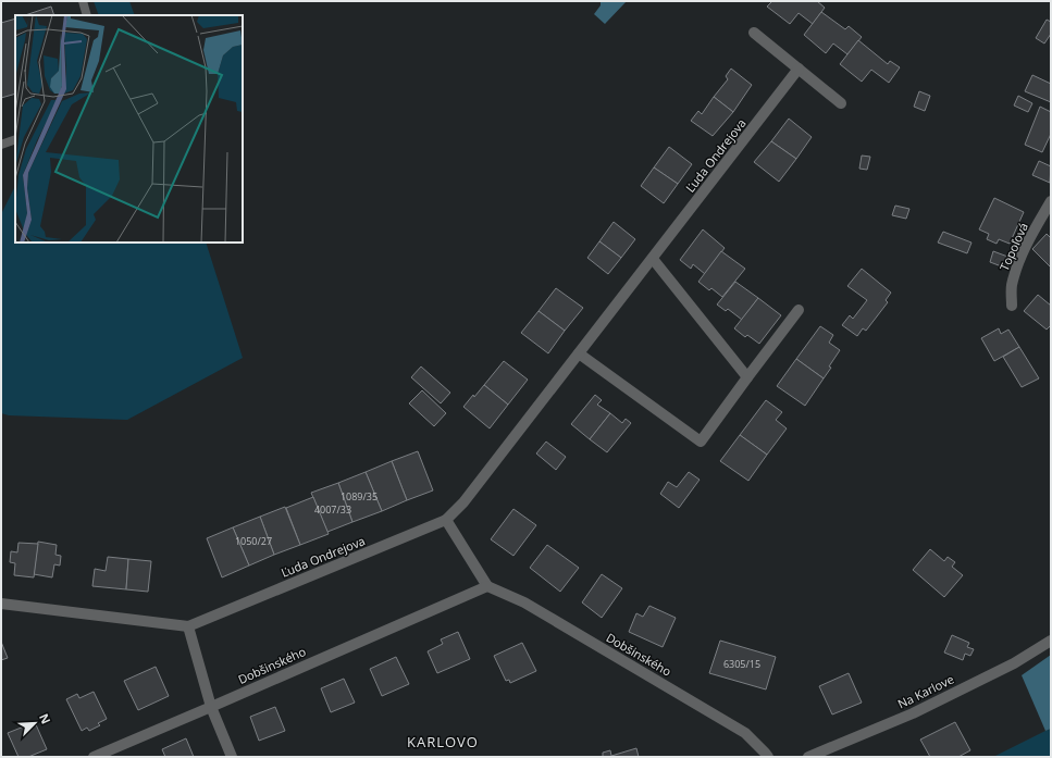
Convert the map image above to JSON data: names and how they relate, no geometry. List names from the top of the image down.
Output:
{
  "streets": {
    "street": [
      "Ľuda Ondrejova",
      "Topoľová",
      "Dobšinského",
      "Na Karlove"
    ]
  },
  "districts": ["KARLOVO"],
  "house_numbers": [
    "1089/35",
    "4007/33",
    "1050/27",
    "6305/15"
  ],
  "north": "top right"
}
